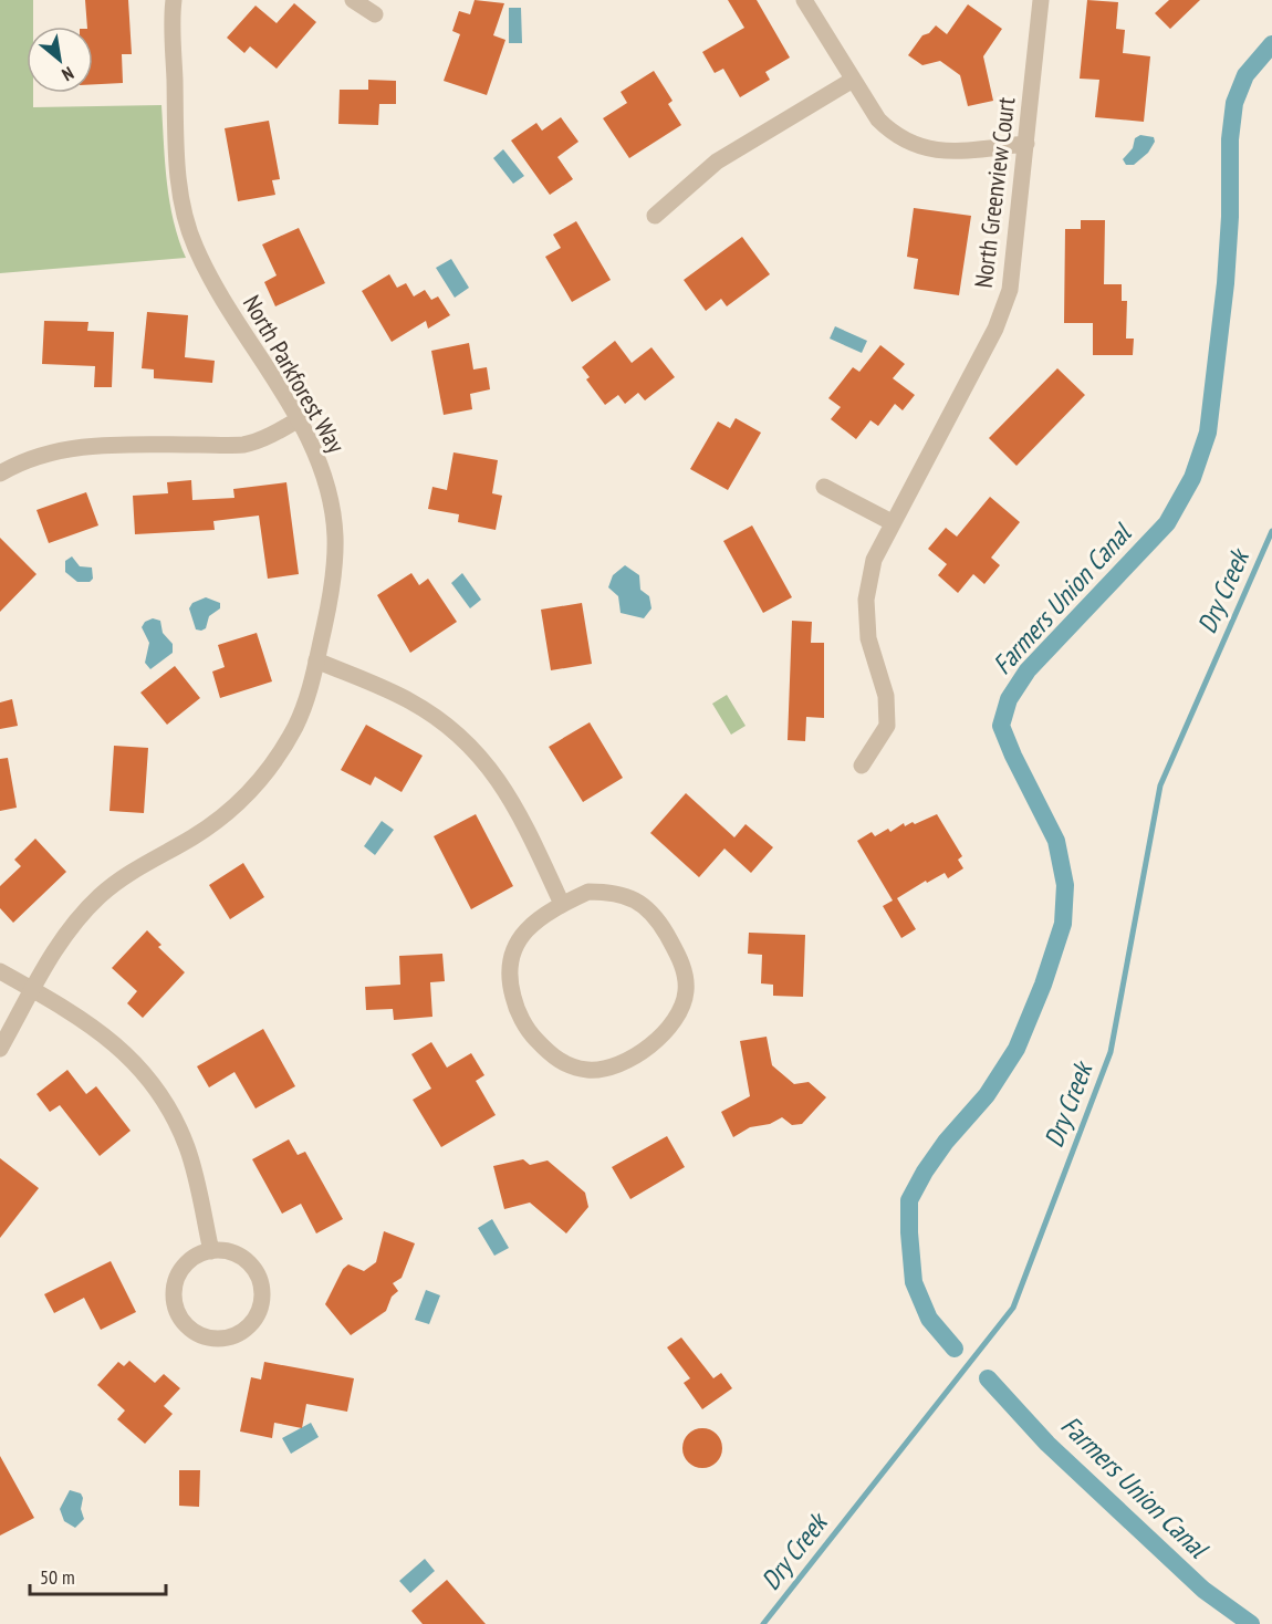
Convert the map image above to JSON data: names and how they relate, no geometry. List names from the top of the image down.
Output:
{
  "streets": {
    "street": ["North Greenview Court", "North Parkforest Way"]
  },
  "water": ["Dry Creek", "Farmers Union Canal"],
  "scale_bar": "50 m",
  "north": "bottom right"
}
